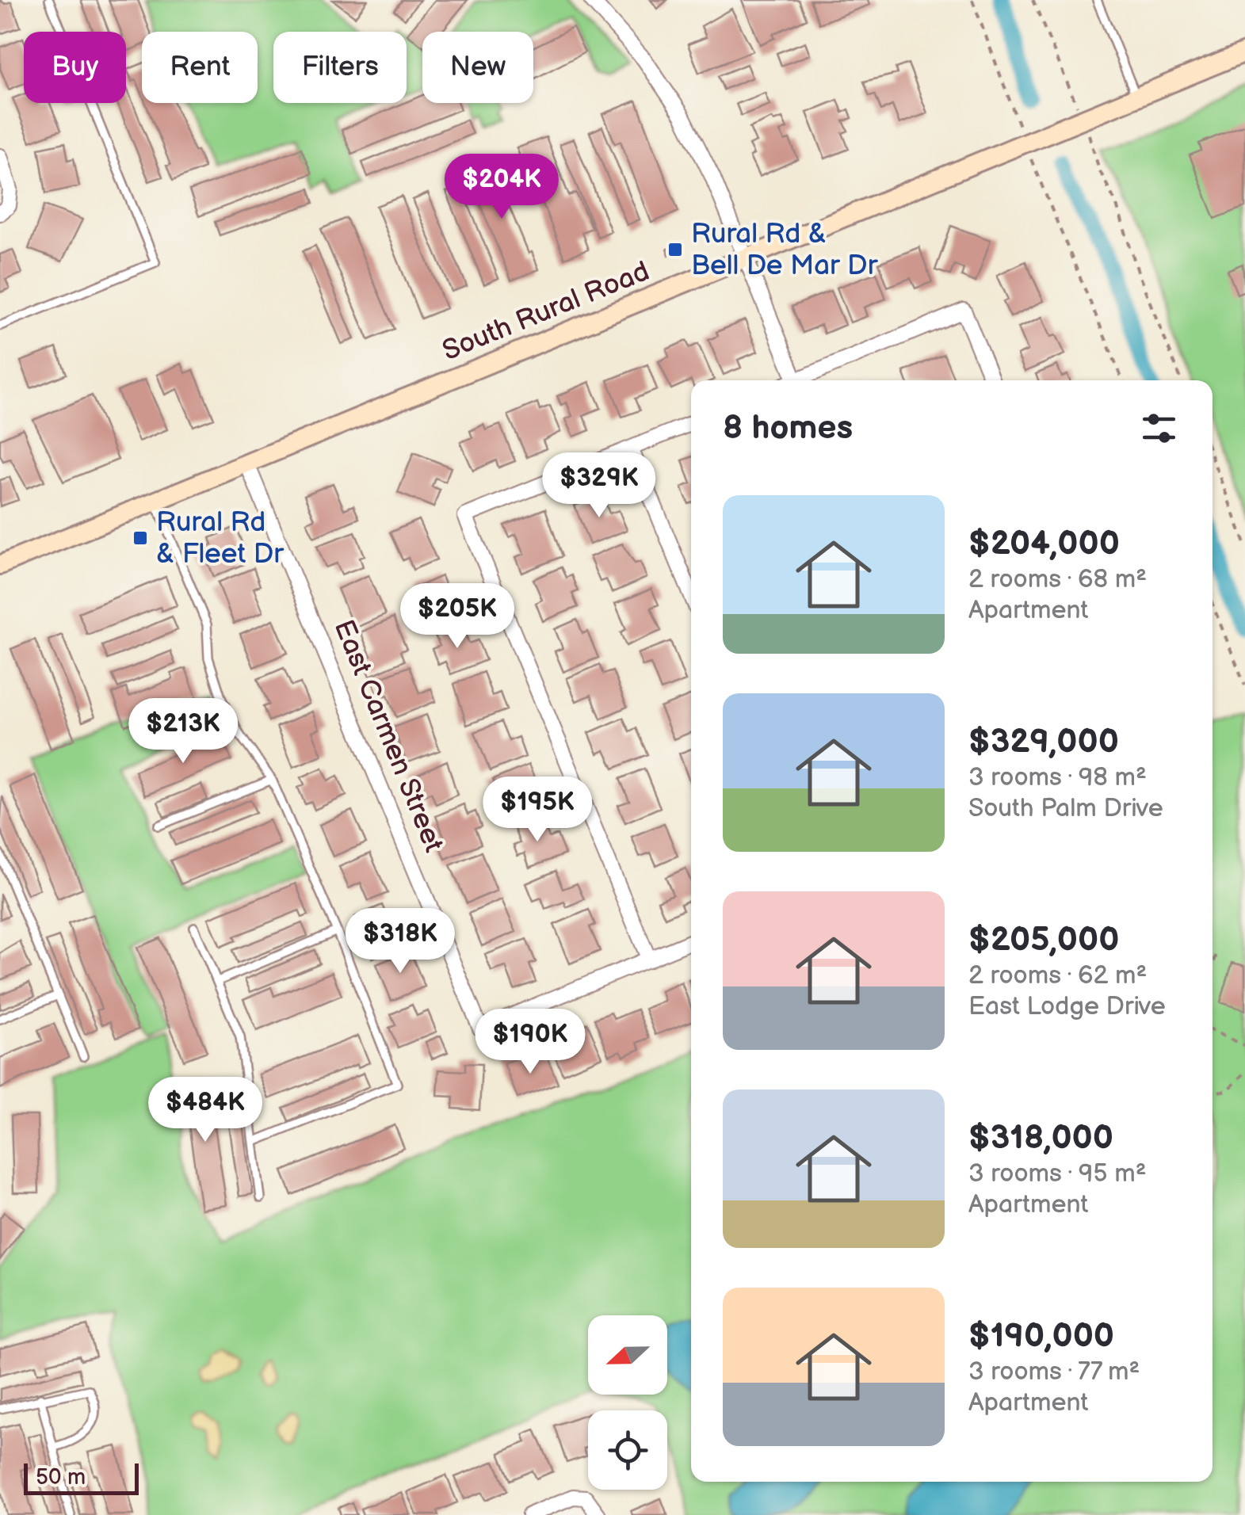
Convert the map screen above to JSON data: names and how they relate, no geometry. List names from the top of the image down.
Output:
{
  "streets": {
    "main road": ["South Rural Road"],
    "street": ["East Carmen Street"]
  },
  "crossings": [
    ["South Rural Road", "East Carmen Street"]
  ],
  "places": {
    "transit": ["Rural Rd & Bell De Mar Dr", "Rural Rd & Fleet Dr"]
  },
  "scale_bar": "50 m",
  "north": "left",
  "page": {
    "chip": [
      "Buy",
      "Rent",
      "Filters",
      "New"
    ],
    "price": [
      "$204K",
      "$329K",
      "$205K",
      "$213K",
      "$195K",
      "$318K",
      "$190K",
      "$484K"
    ],
    "heading": "8 homes",
    "list": [
      {
        "name": "$204,000",
        "note": "2 rooms · 68 m² · Apartment"
      },
      {
        "name": "$329,000",
        "note": "3 rooms · 98 m² · South Palm Drive"
      },
      {
        "name": "$205,000",
        "note": "2 rooms · 62 m² · East Lodge Drive"
      },
      {
        "name": "$318,000",
        "note": "3 rooms · 95 m² · Apartment"
      },
      {
        "name": "$190,000",
        "note": "3 rooms · 77 m² · Apartment"
      }
    ],
    "scale": "50 m"
  }
}
